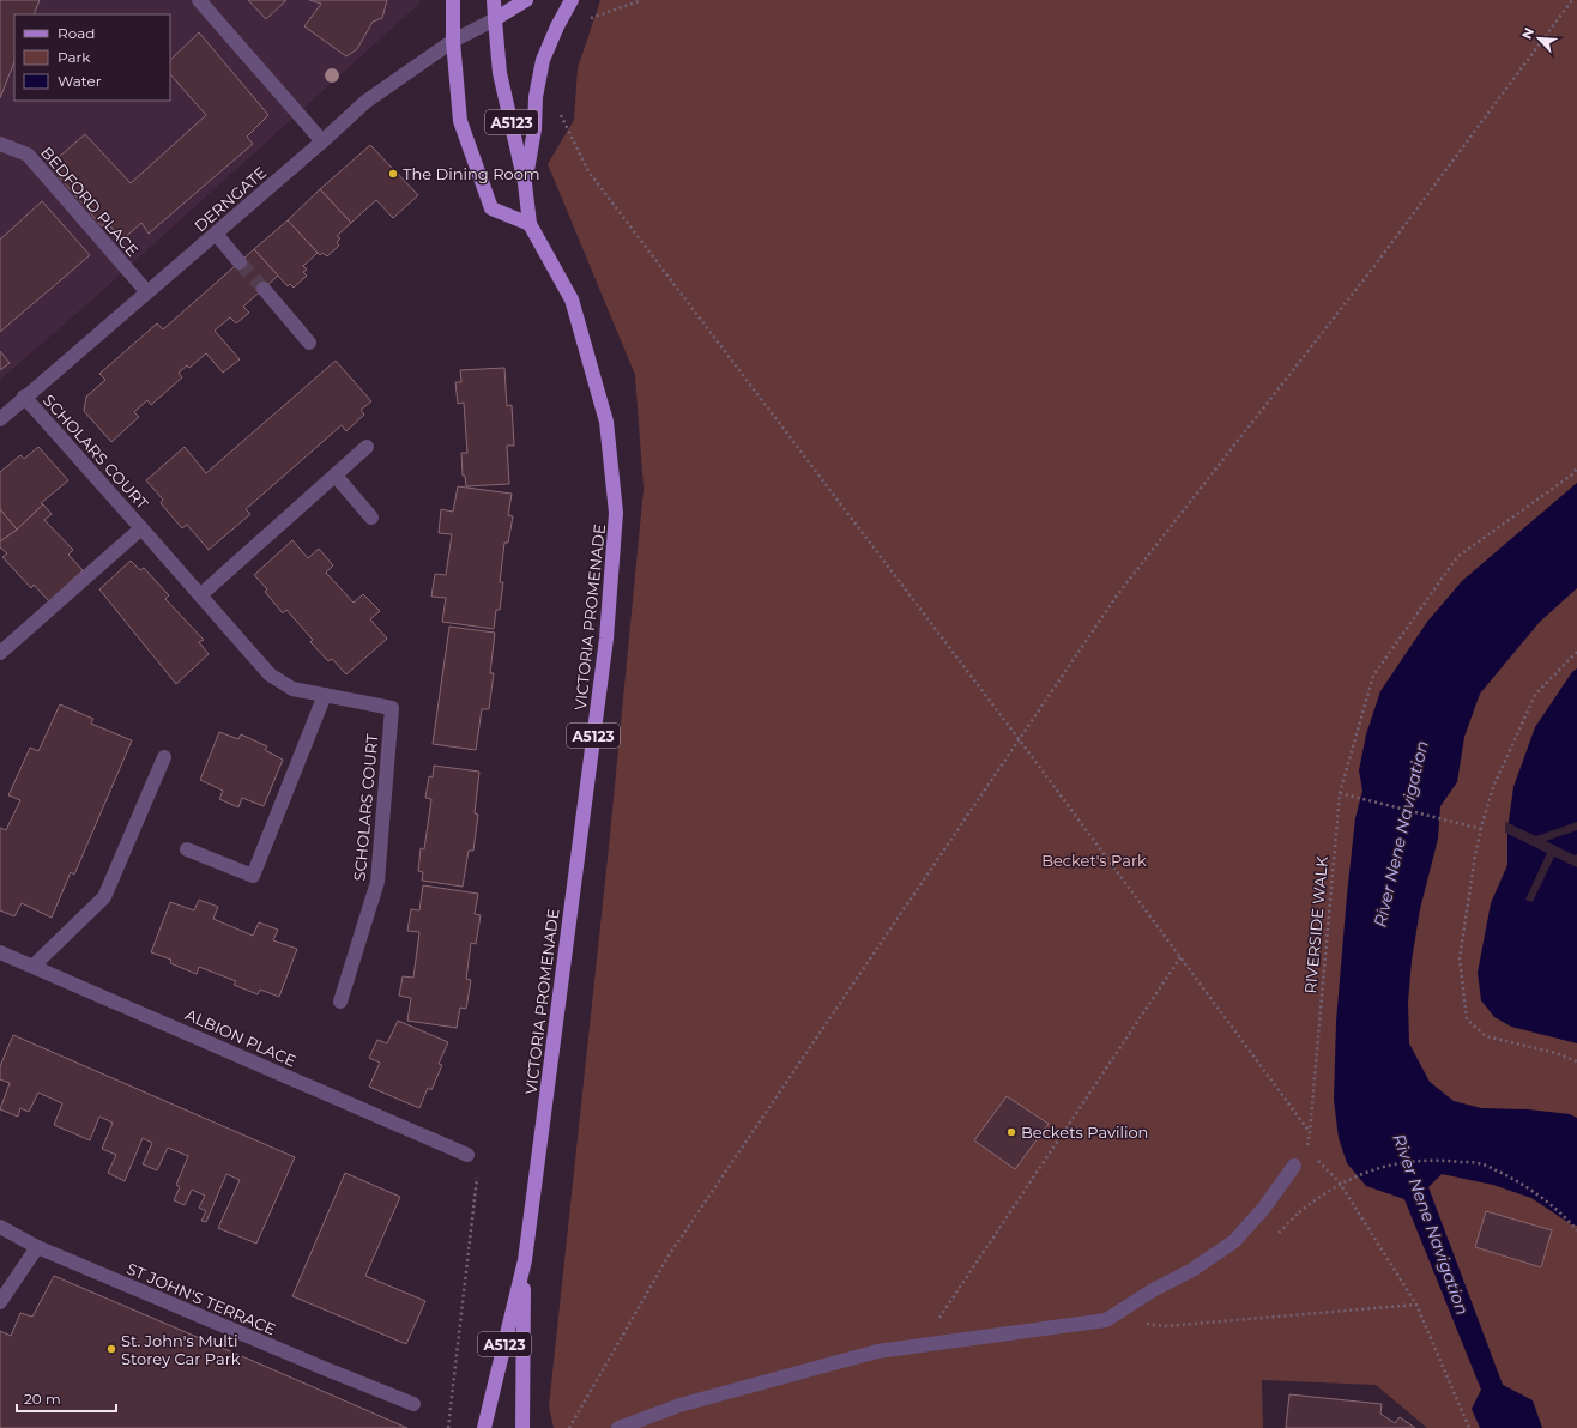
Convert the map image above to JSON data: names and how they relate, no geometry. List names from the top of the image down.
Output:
{
  "streets": {
    "main road": ["A5123", "VICTORIA PROMENADE"],
    "street": [
      "DERNGATE",
      "BEDFORD PLACE",
      "SCHOLARS COURT",
      "ALBION PLACE",
      "ST JOHN'S TERRACE"
    ],
    "path": ["RIVERSIDE WALK"]
  },
  "crossings": [
    ["A5123", "DERNGATE"],
    ["A5123", "VICTORIA PROMENADE"],
    ["DERNGATE", "BEDFORD PLACE"],
    ["DERNGATE", "SCHOLARS COURT"],
    ["DERNGATE", "VICTORIA PROMENADE"]
  ],
  "water": ["River Nene Navigation"],
  "parks": ["Becket's Park"],
  "places": ["The Dining Room", "Beckets Pavilion", "St. John's Multi Storey Car Park"],
  "legend": ["Road", "Park", "Water"],
  "scale_bar": "20 m",
  "north": "top left"
}
